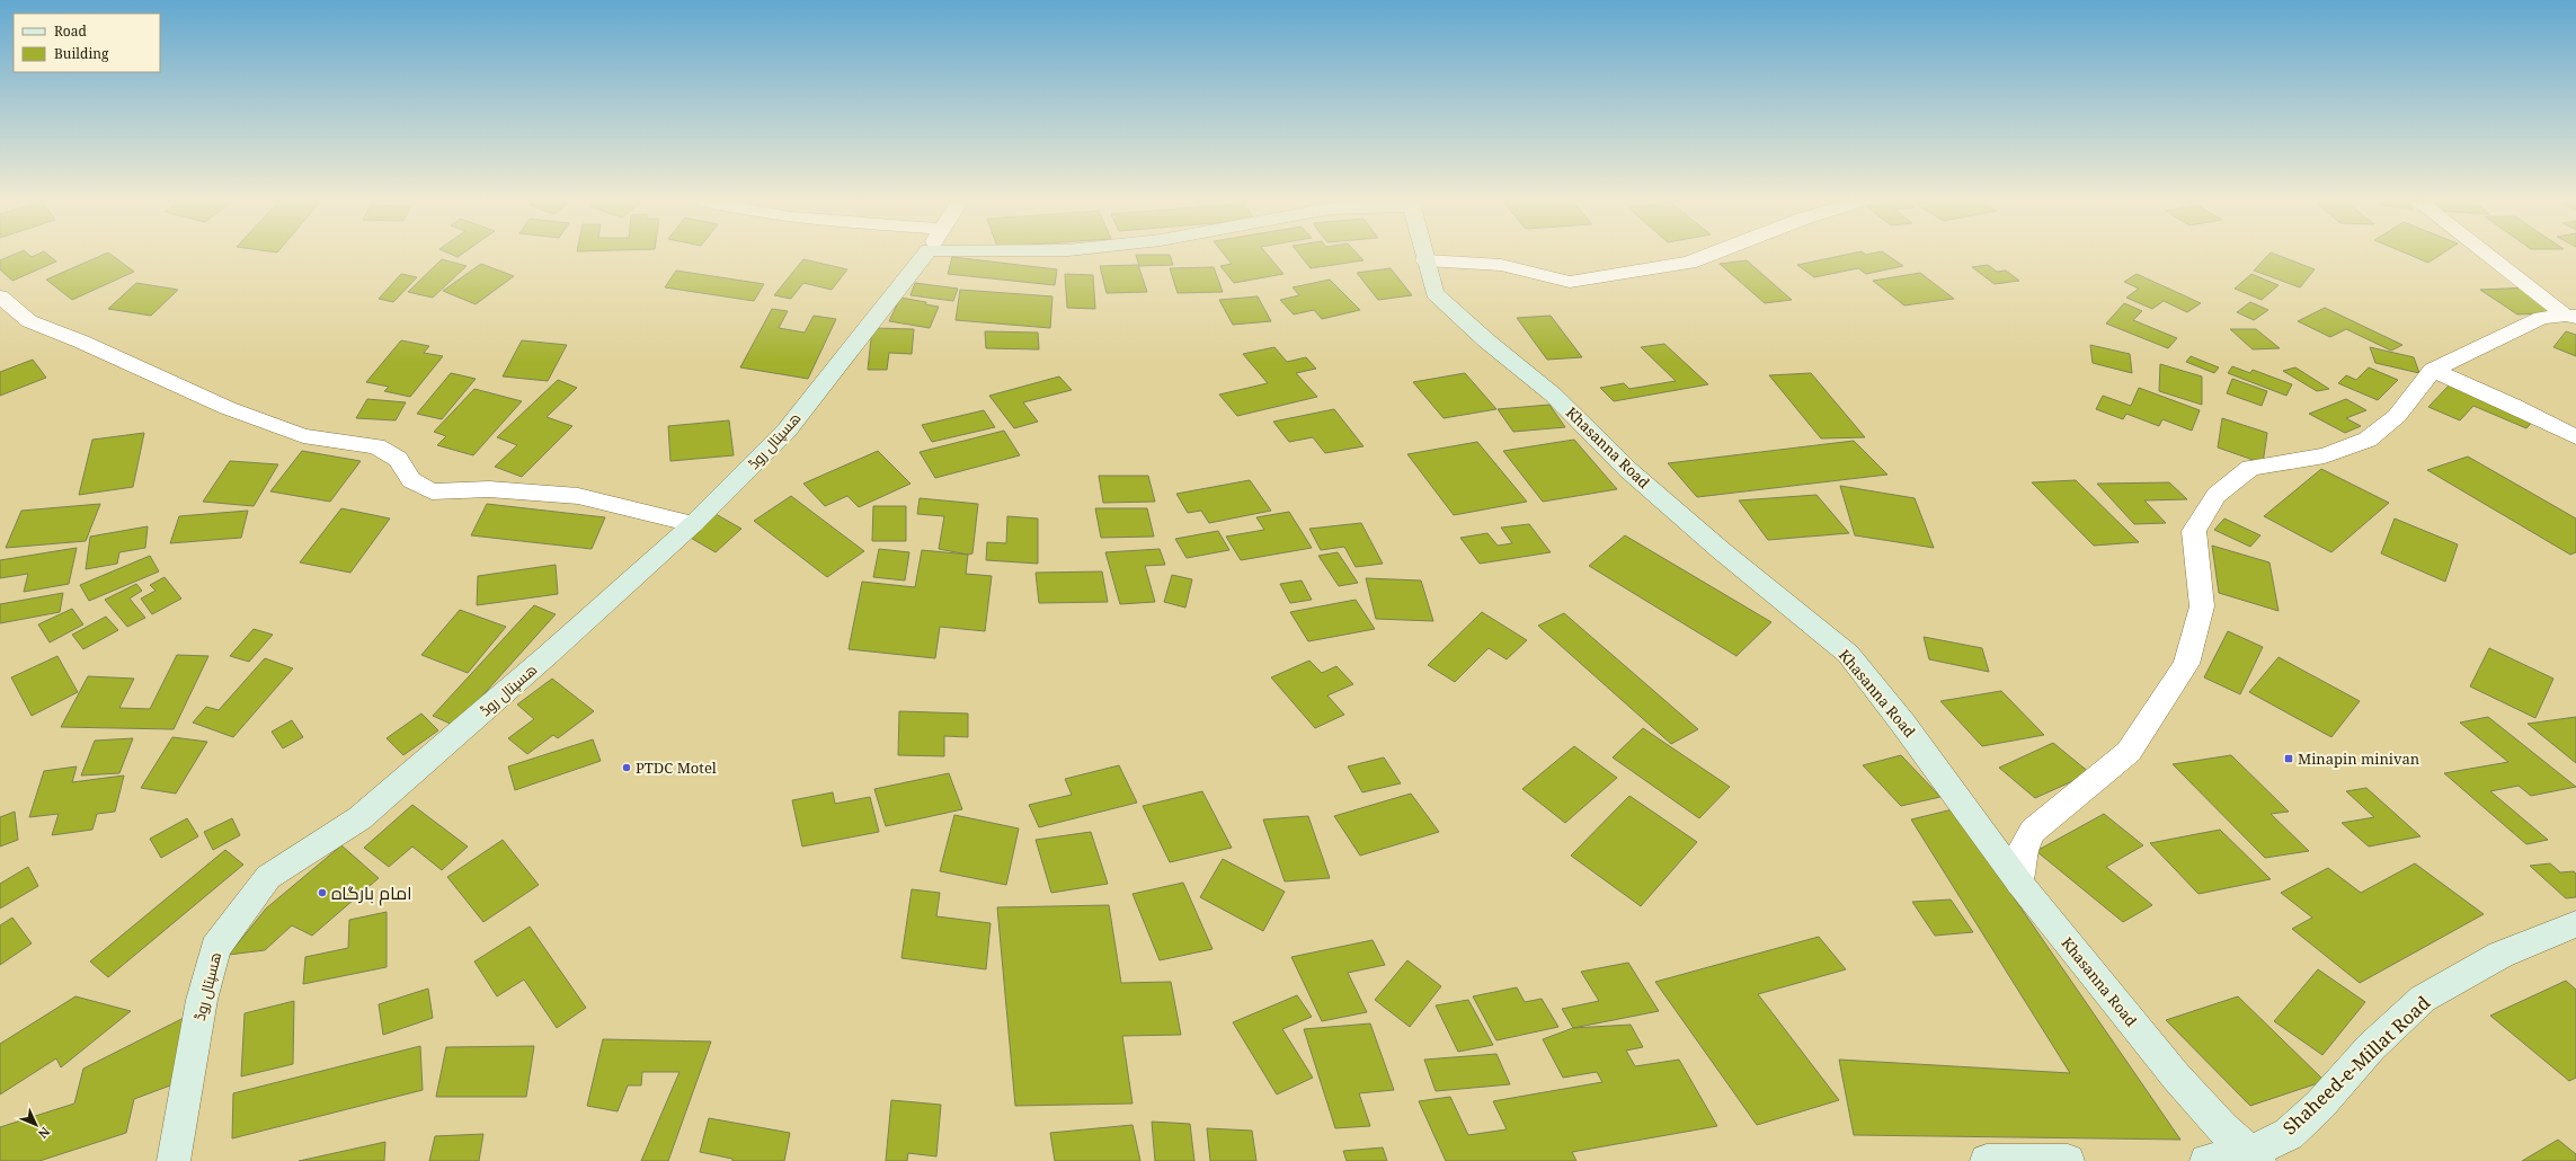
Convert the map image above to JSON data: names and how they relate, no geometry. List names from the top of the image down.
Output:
{
  "streets": {
    "street": ["ھسپتال روڈ", "Khasanna Road", "Shaheed-e-Millat Road"]
  },
  "crossings": [
    ["Khasanna Road", "Shaheed-e-Millat Road"]
  ],
  "places": {
    "transit": ["Minapin minivan"],
    "other": ["PTDC Motel", "امام بارگاہ"]
  },
  "legend": ["Road", "Building"],
  "north": "bottom right"
}
